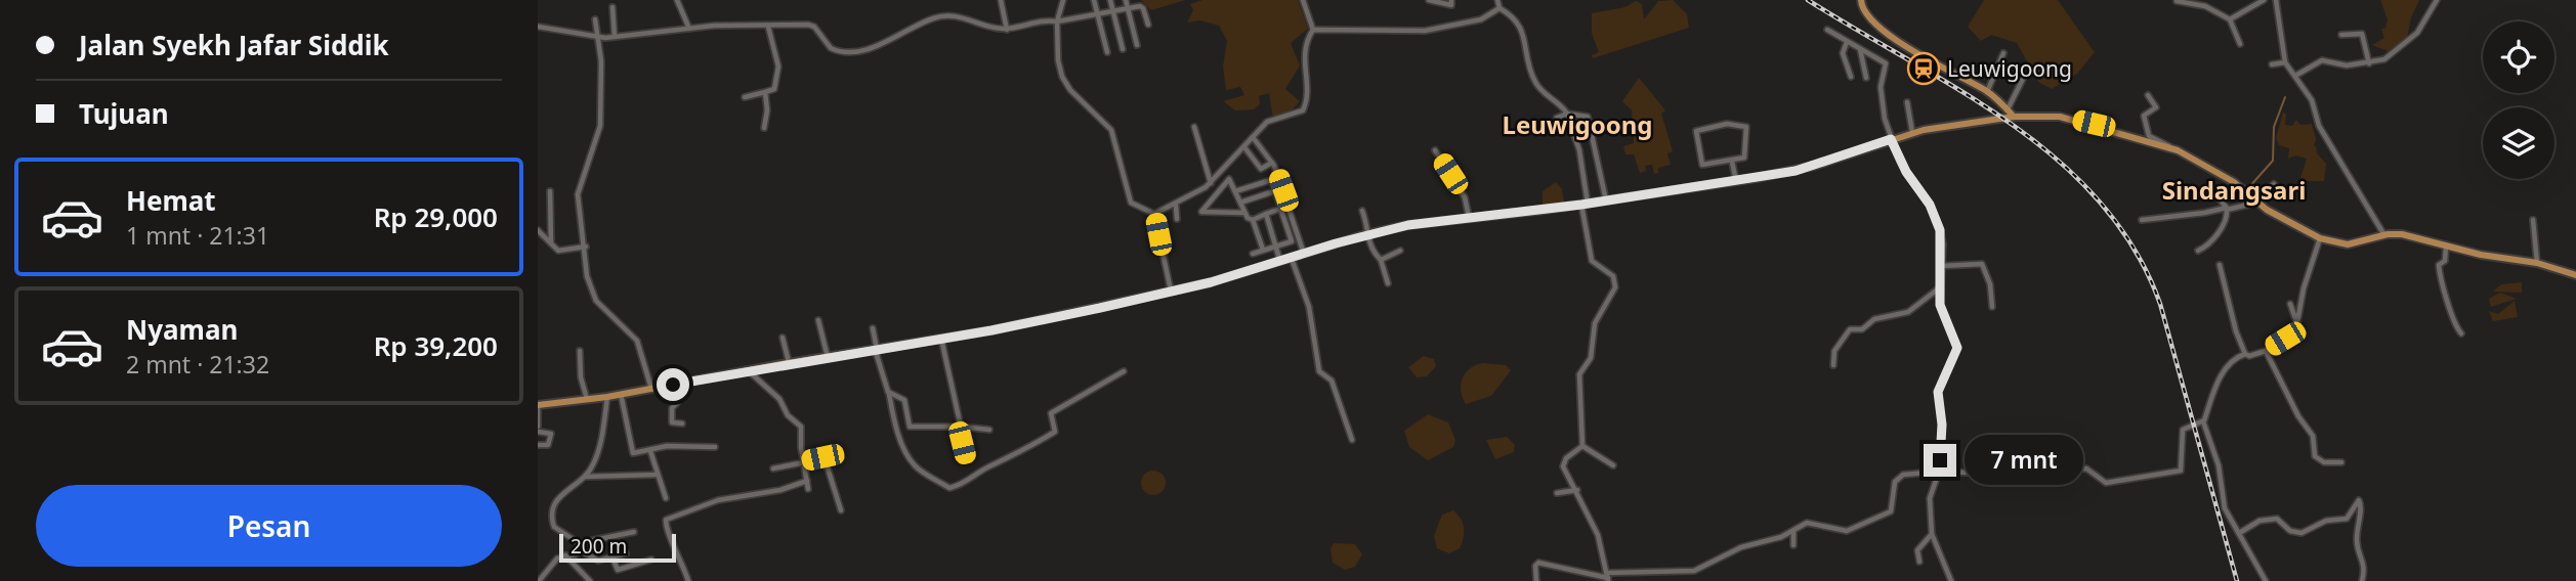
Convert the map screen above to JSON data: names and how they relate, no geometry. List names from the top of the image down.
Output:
{
  "districts": ["Leuwigoong", "Sindangsari"],
  "places": {
    "station": ["Leuwigoong"]
  },
  "scale_bar": "200 m",
  "page": {
    "banner": ["Jalan Syekh Jafar Siddik", "Tujuan"],
    "list": [
      {
        "name": "Hemat",
        "note": "1 mnt · 21:31",
        "value": "Rp 29,000"
      },
      {
        "name": "Nyaman",
        "note": "2 mnt · 21:32",
        "value": "Rp 39,200"
      }
    ],
    "bubble": "7 mnt",
    "buttons": "Pesan",
    "scale": "200 m"
  }
}
